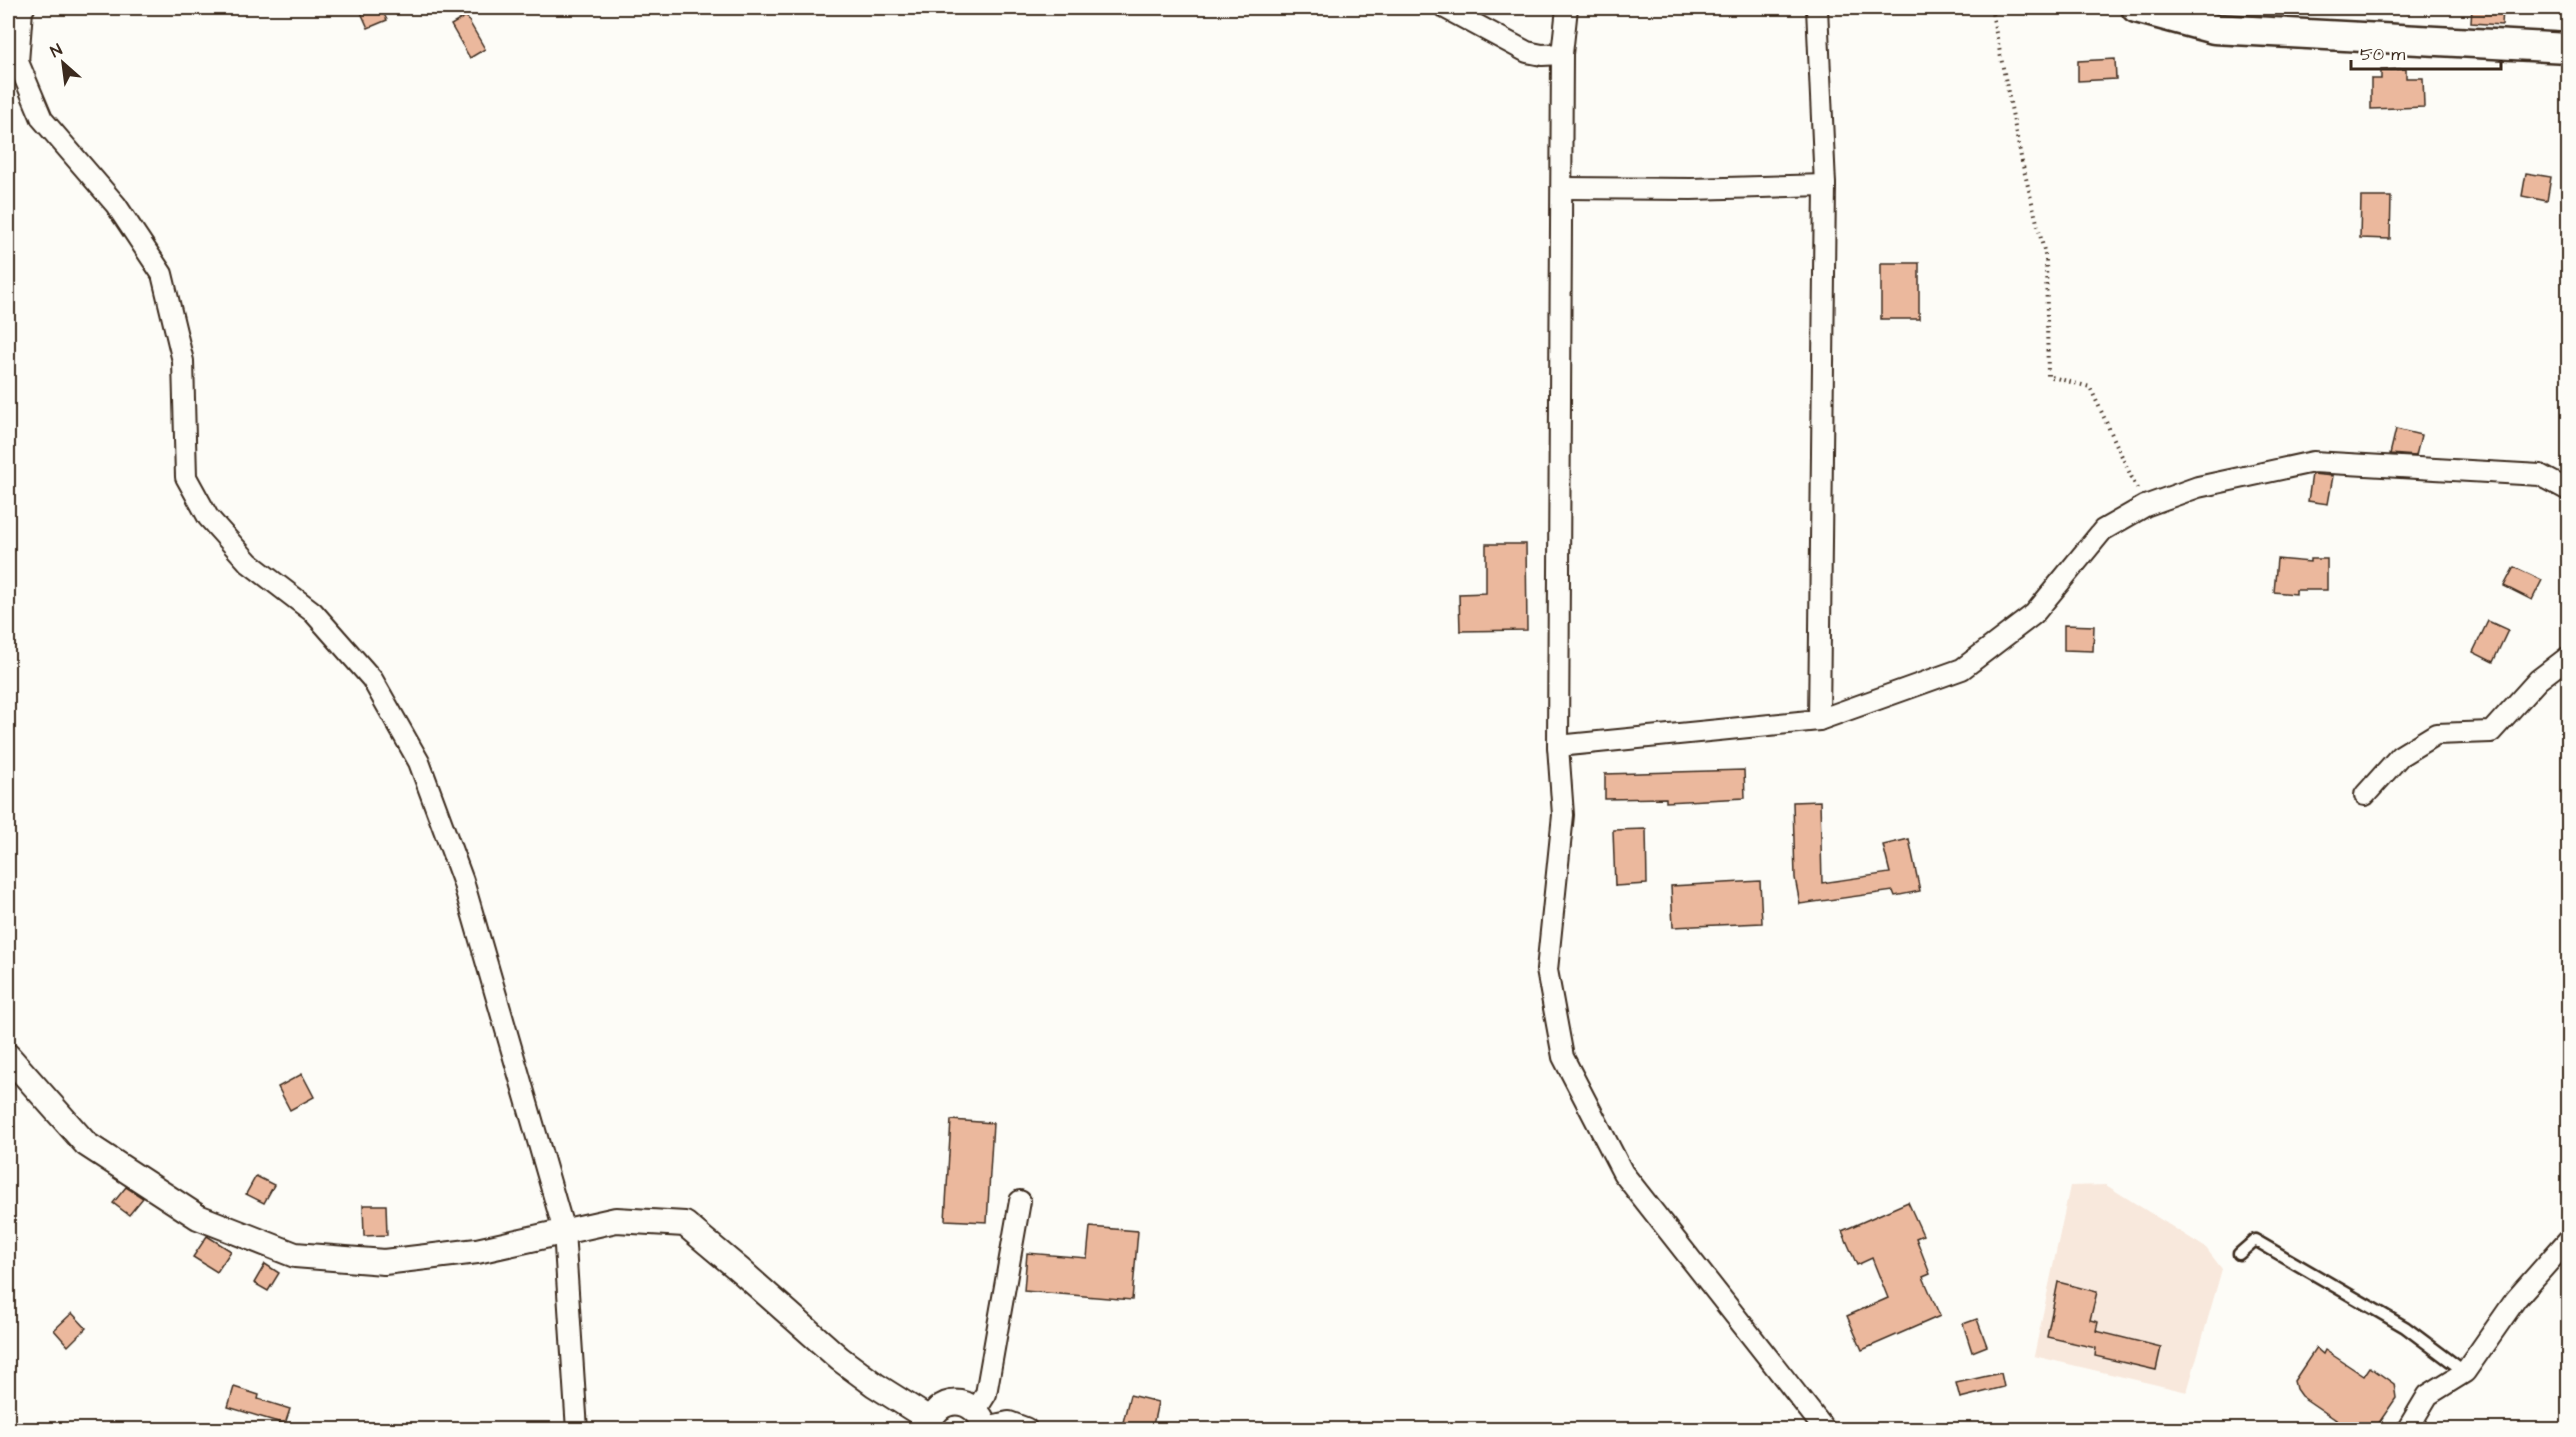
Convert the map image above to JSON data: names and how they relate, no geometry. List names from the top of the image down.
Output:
{
  "scale_bar": "50 m",
  "north": "top left"
}
